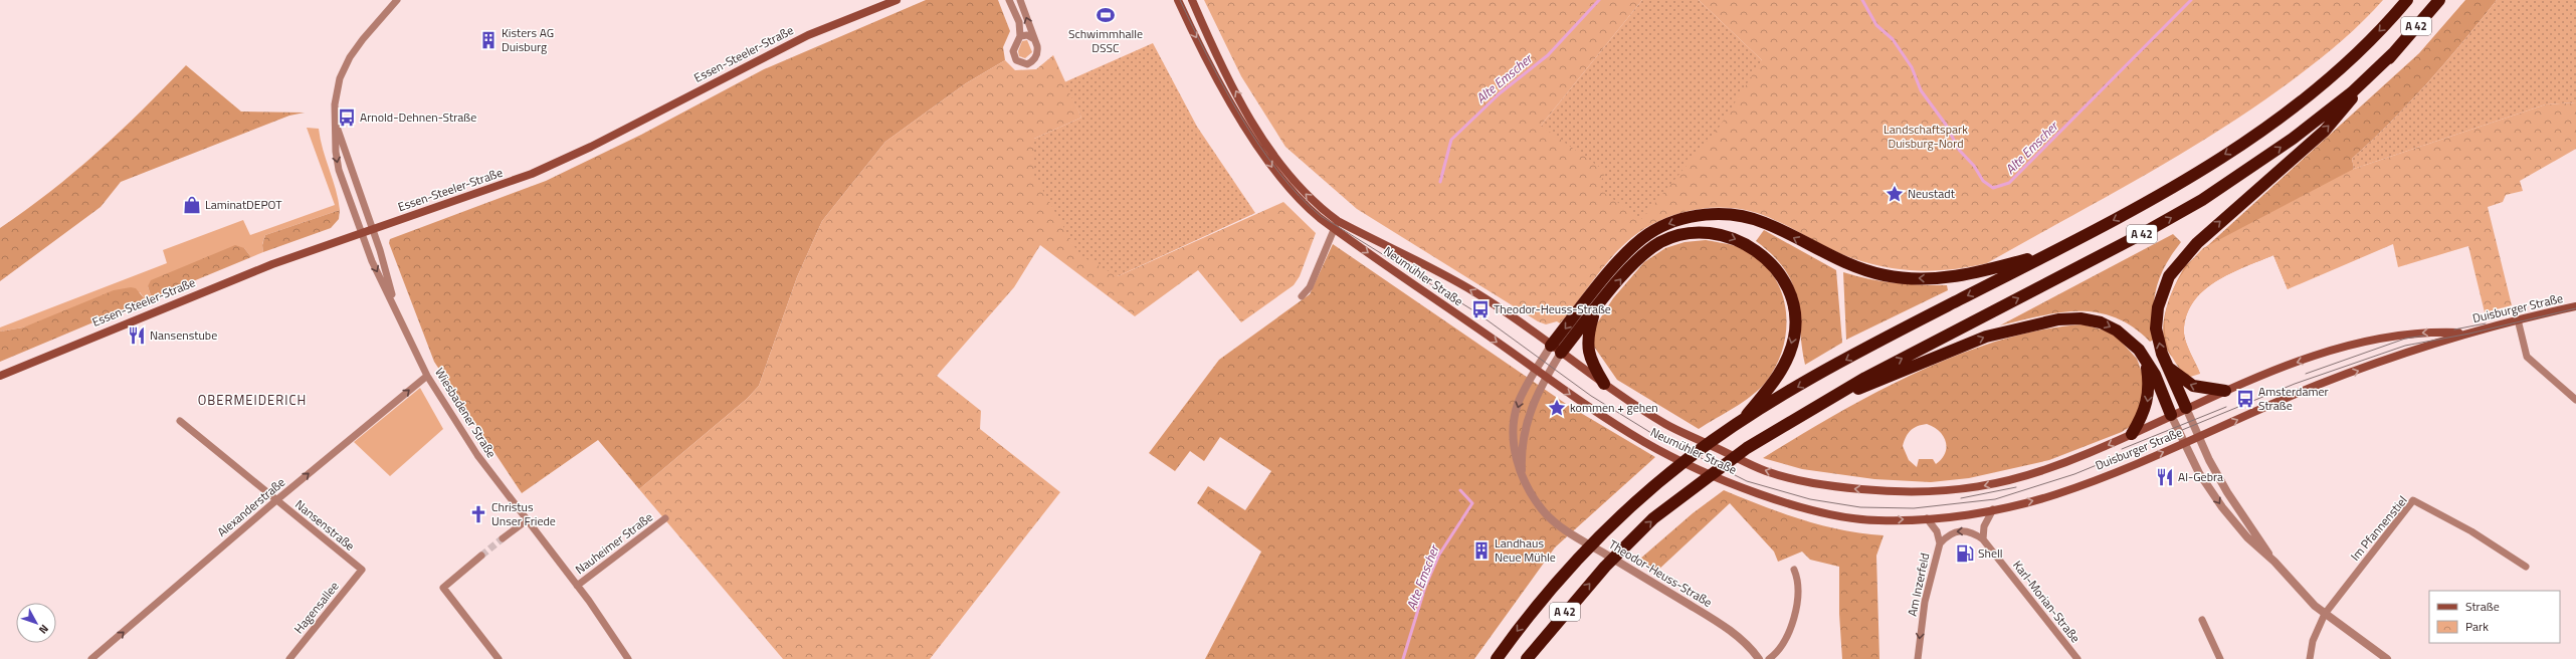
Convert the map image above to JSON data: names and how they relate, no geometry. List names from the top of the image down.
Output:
{
  "streets": {
    "highway": ["A 42"],
    "main road": ["Essen-Steeler-Straße", "Neumühler Straße", "Duisburger Straße"],
    "street": [
      "Wiesbadener Straße",
      "Alexanderstraße",
      "Nansenstraße",
      "Im Pfannenstiel",
      "Nauheimer Straße",
      "Theodor-Heuss-Straße",
      "Am Inzerfeld",
      "Karl-Morian-Straße",
      "Hagensallee"
    ]
  },
  "crossings": [
    ["Essen-Steeler-Straße", "Wiesbadener Straße"],
    ["Neumühler Straße", "Duisburger Straße"],
    ["Neumühler Straße", "Theodor-Heuss-Straße"],
    ["Duisburger Straße", "Am Inzerfeld"],
    ["Wiesbadener Straße", "Alexanderstraße"],
    ["Wiesbadener Straße", "Nauheimer Straße"],
    ["Alexanderstraße", "Nansenstraße"],
    ["Nansenstraße", "Hagensallee"],
    ["Am Inzerfeld", "Karl-Morian-Straße"]
  ],
  "one_way": ["Alexanderstraße", "Am Inzerfeld"],
  "districts": ["OBERMEIDERICH"],
  "water": ["Alte Emscher"],
  "parks": ["Landschaftspark Duisburg-Nord"],
  "places": {
    "sports": ["Schwimmhalle DSSC"],
    "building": ["Kisters AG Duisburg", "Landhaus Neue Mühle"],
    "bus stop": ["Arnold-Dehnen-Straße", "Theodor-Heuss-Straße", "Amsterdamer Straße"],
    "place": ["Neustadt", "kommen + gehen"],
    "shop": ["LaminatDEPOT"],
    "restaurant": ["Nansenstube", "Al-Gebra"],
    "church": ["Christus Unser Friede"],
    "fuel station": ["Shell"]
  },
  "legend": ["Straße", "Park"],
  "north": "bottom right"
}
